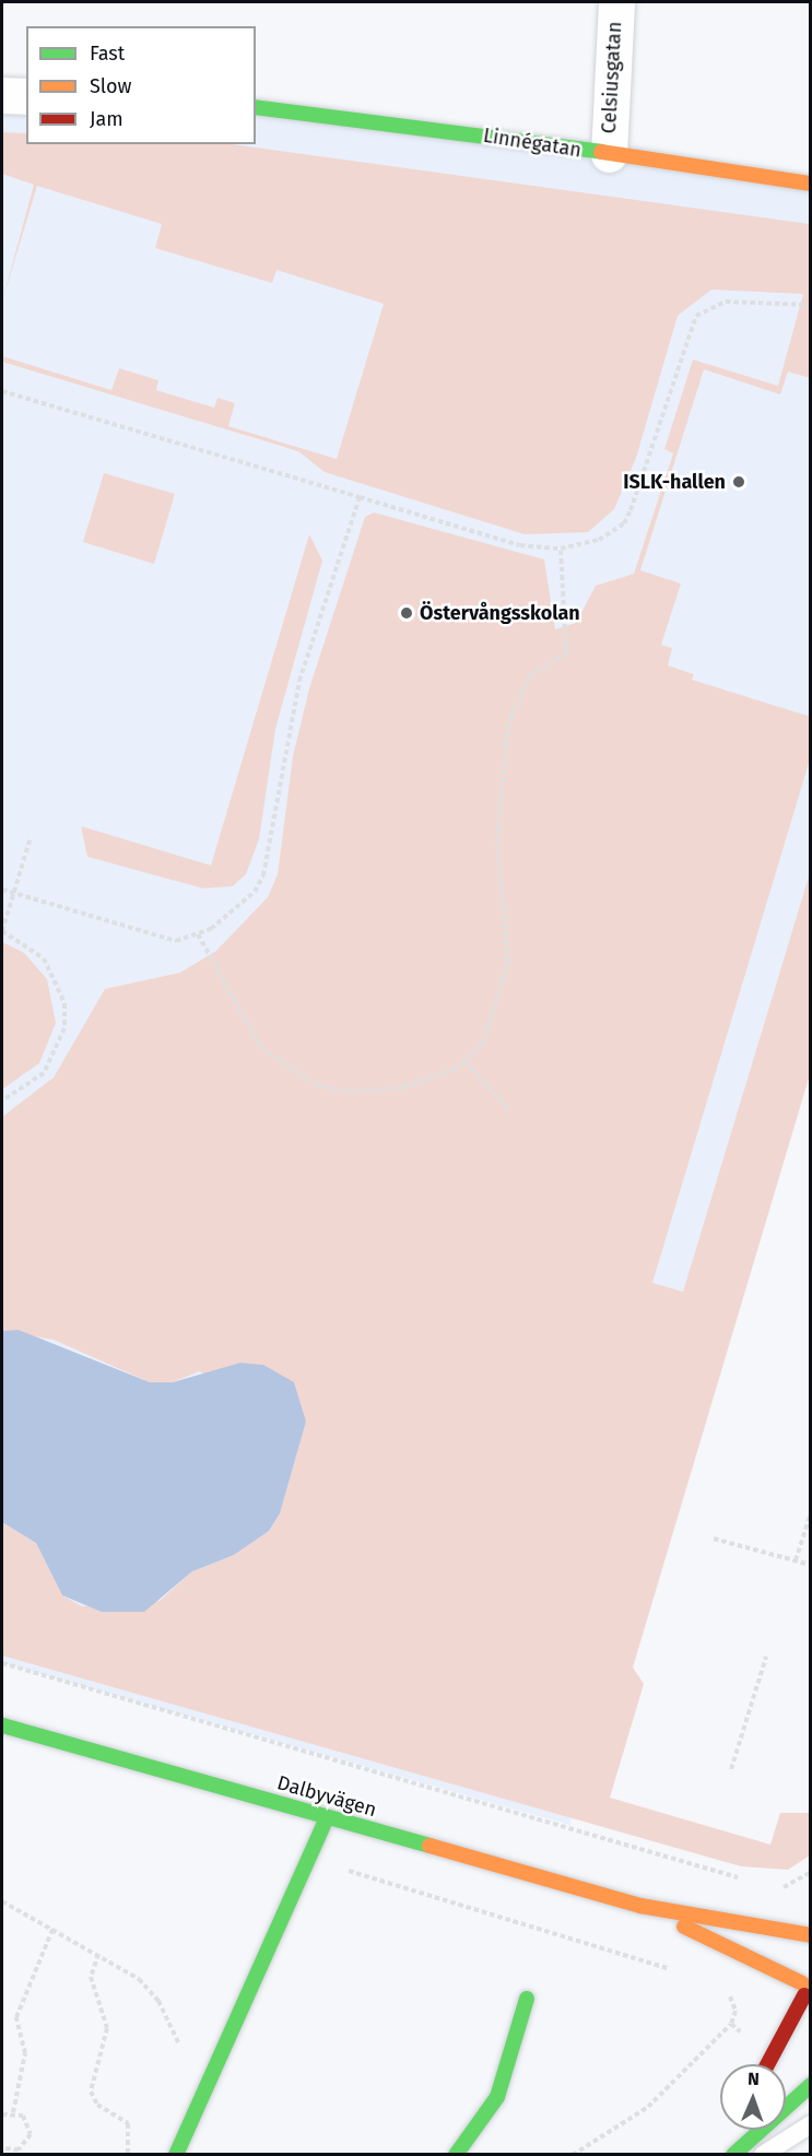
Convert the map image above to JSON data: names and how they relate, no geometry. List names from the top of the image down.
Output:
{
  "streets": {
    "street": ["Celsiusgatan", "Linnégatan", "Dalbyvägen"]
  },
  "crossings": [
    ["Celsiusgatan", "Linnégatan"]
  ],
  "places": ["ISLK-hallen", "Östervångsskolan"],
  "legend": ["Fast", "Slow", "Jam"],
  "north": "top"
}
